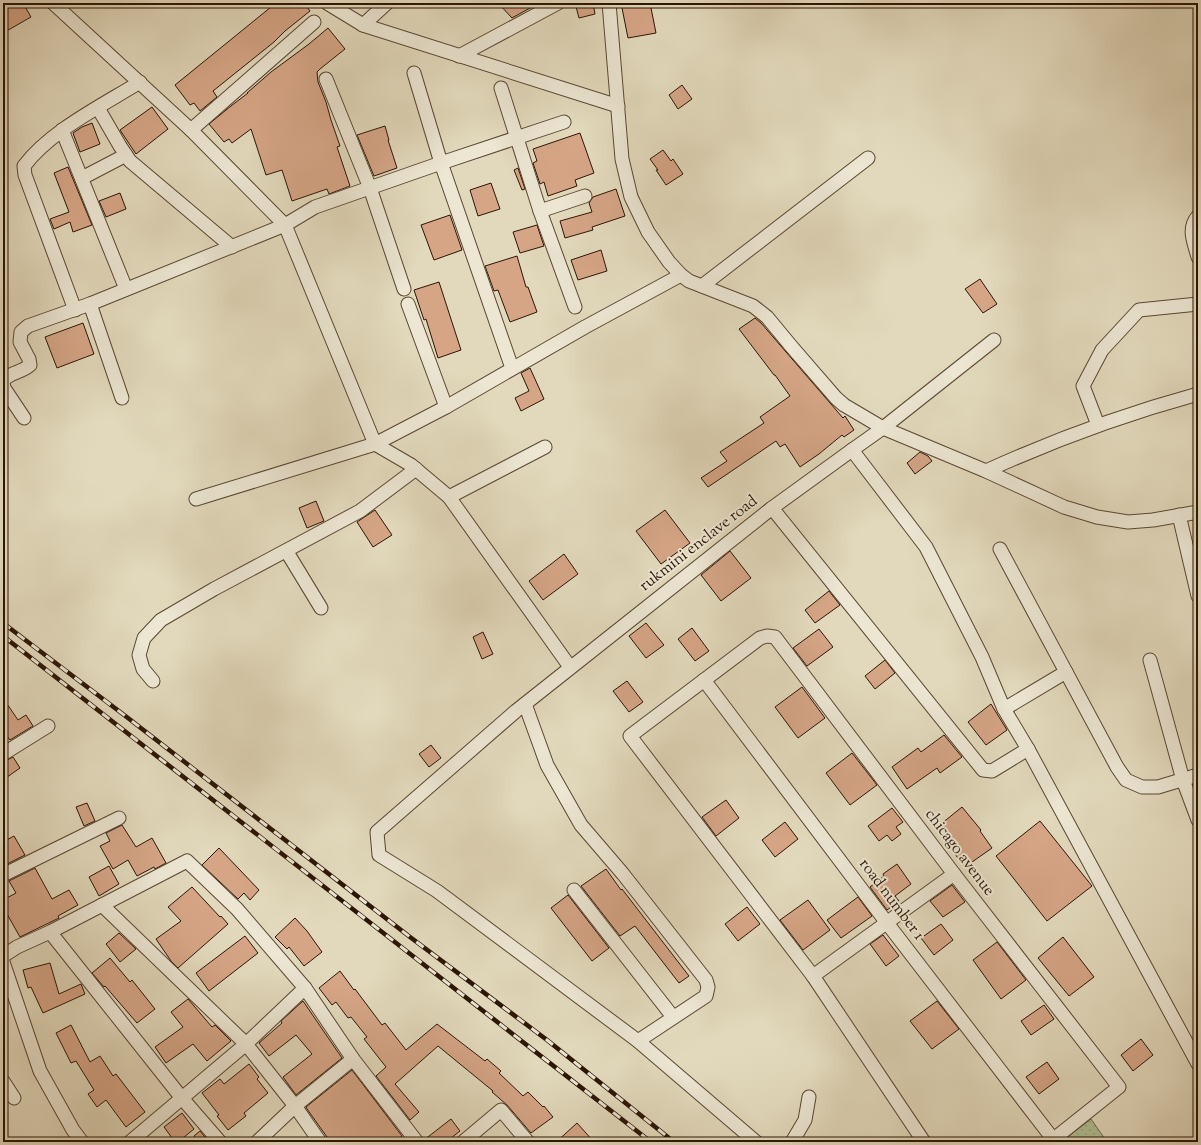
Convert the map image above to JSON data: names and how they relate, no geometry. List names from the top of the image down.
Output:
{
  "streets": {
    "street": ["rukmini enclave road", "chicago avenue", "road number 1"]
  },
  "crossings": [
    ["chicago avenue", "road number 1"]
  ]
}
